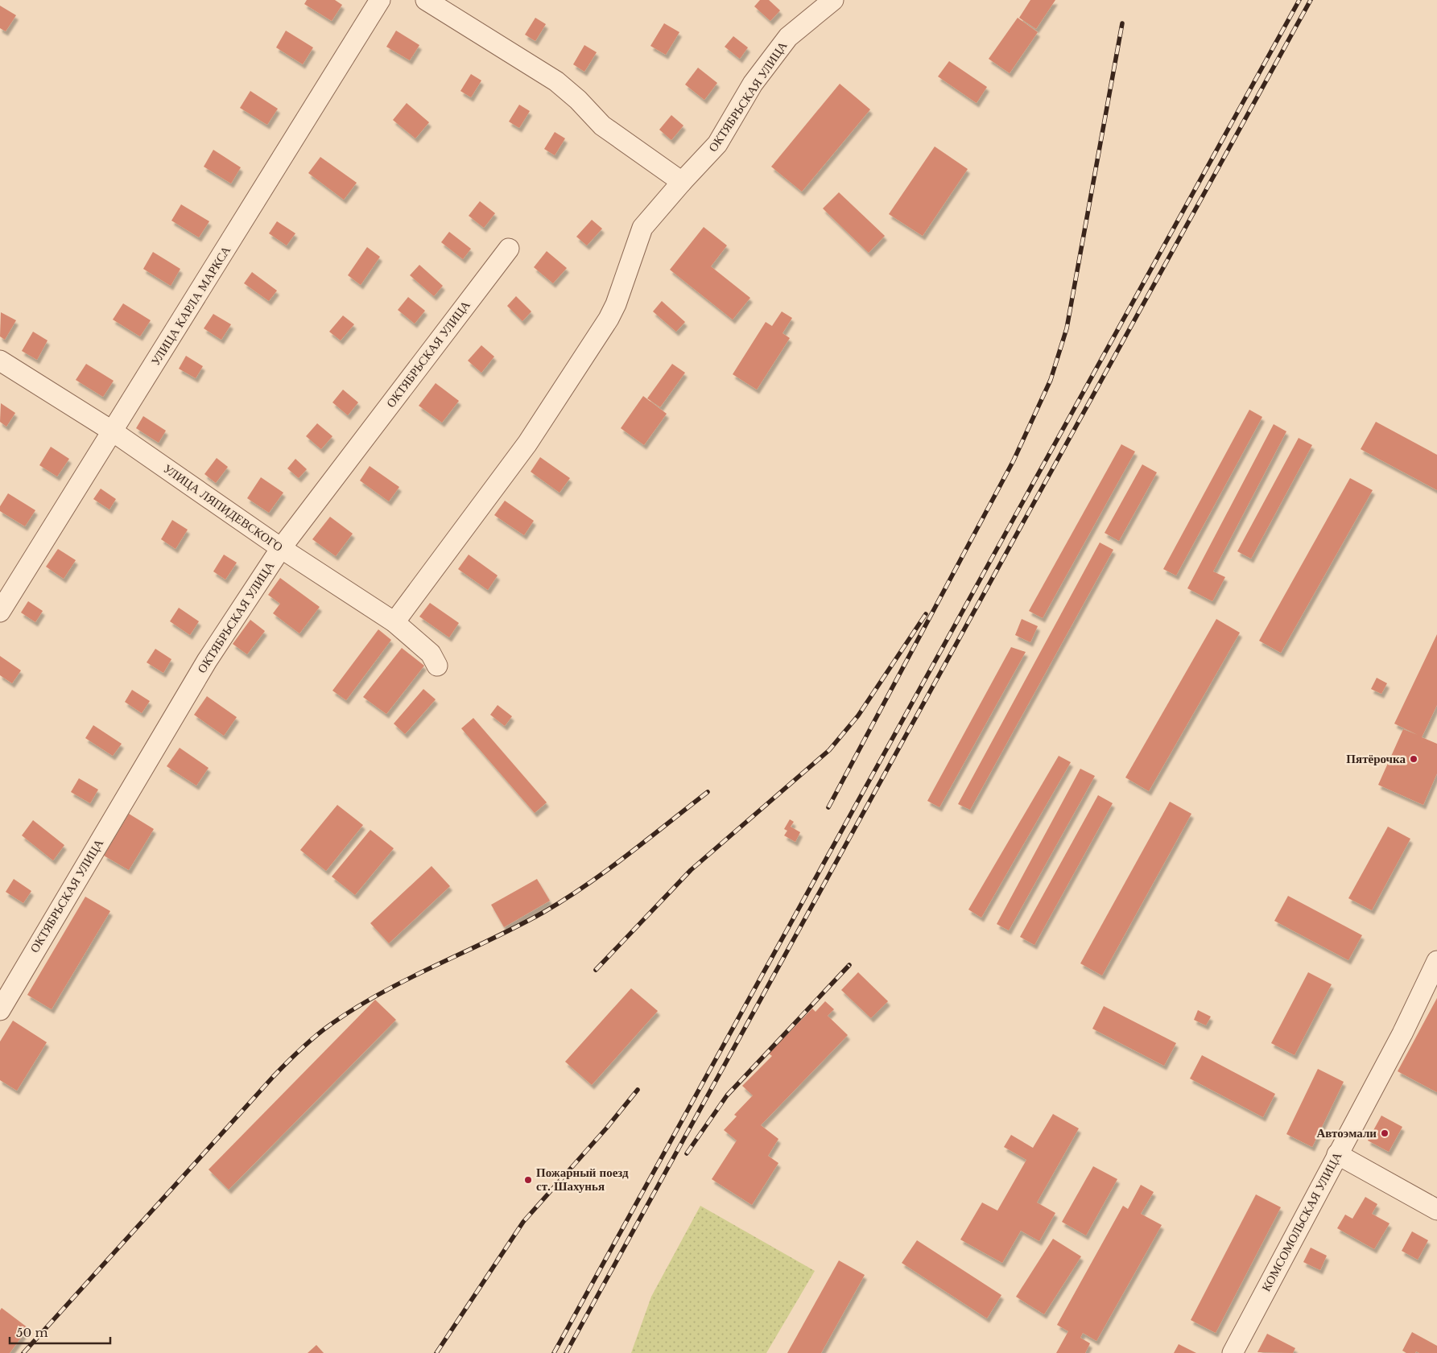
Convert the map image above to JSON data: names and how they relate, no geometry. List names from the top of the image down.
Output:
{
  "streets": {
    "street": [
      "ОКТЯБРЬСКАЯ УЛИЦА",
      "УЛИЦА КАРЛА МАРКСА",
      "УЛИЦА ЛЯПИДЕВСКОГО",
      "КОМСОМОЛЬСКАЯ УЛИЦА"
    ]
  },
  "crossings": [
    ["ОКТЯБРЬСКАЯ УЛИЦА", "УЛИЦА ЛЯПИДЕВСКОГО"],
    ["УЛИЦА КАРЛА МАРКСА", "УЛИЦА ЛЯПИДЕВСКОГО"]
  ],
  "places": ["Пятёрочка", "Автоэмали", "Пожарный поезд ст. Шахунья"],
  "scale_bar": "50 m"
}
